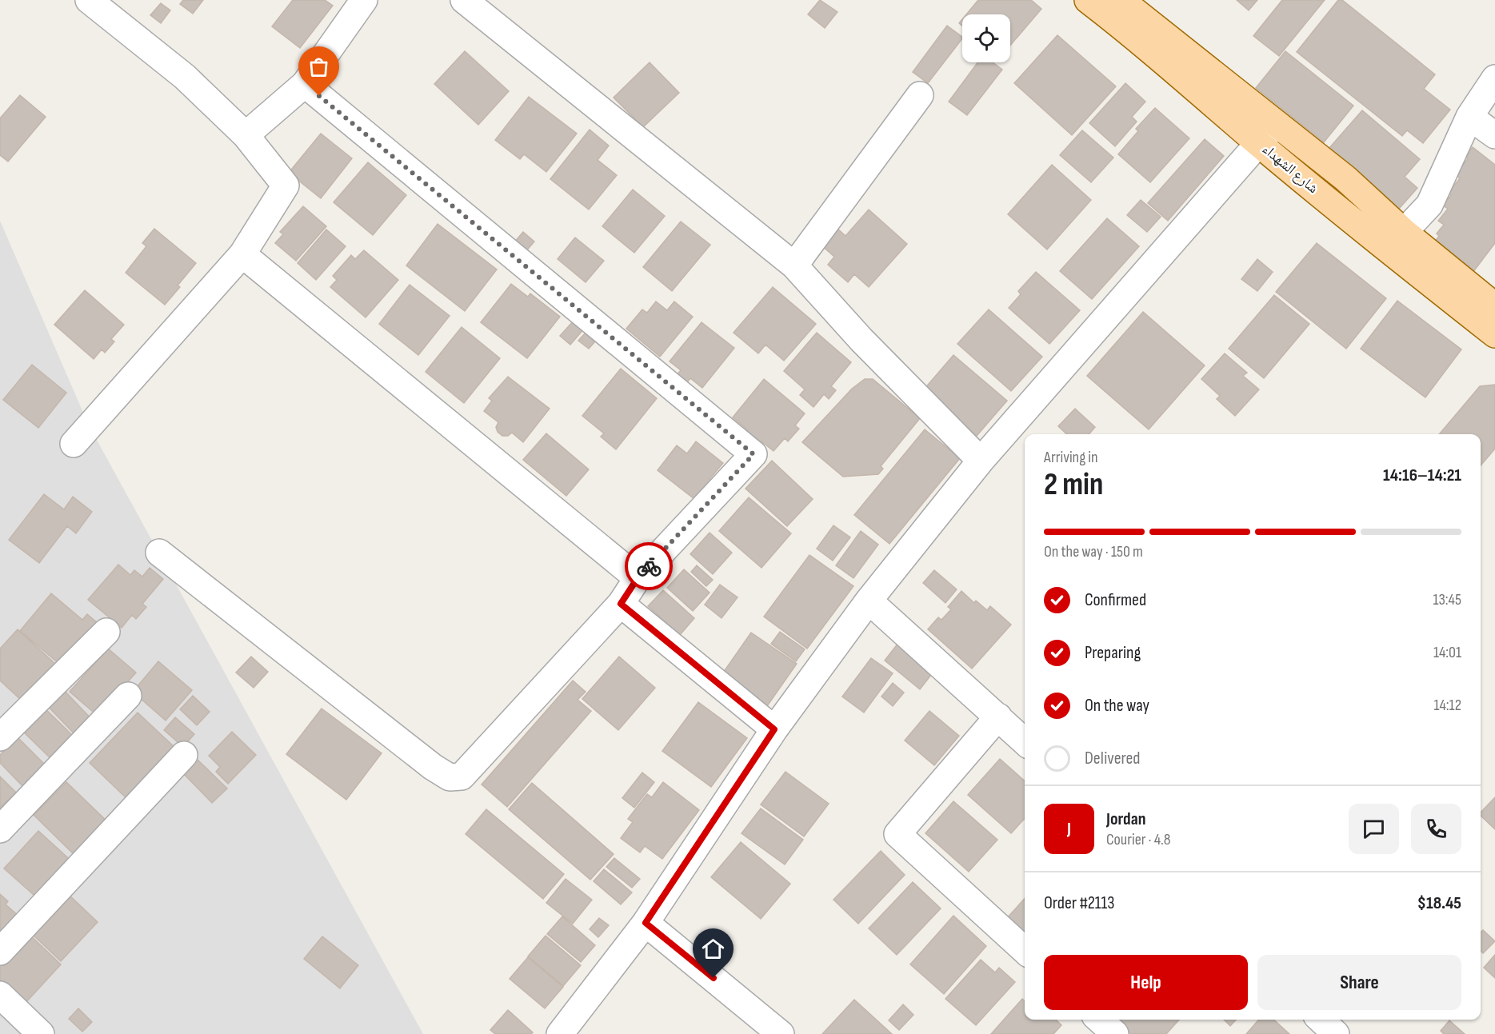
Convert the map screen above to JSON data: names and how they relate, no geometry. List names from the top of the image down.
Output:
{
  "streets": {
    "main road": ["شارع الشهداء"]
  },
  "page": {
    "heading": ["2 min", "Arriving in", "14:16–14:21"],
    "panel": [
      "Jordan",
      "Courier · 4.8",
      "Order #2113",
      "$18.45"
    ],
    "bar": "On the way · 150 m",
    "list": [
      ["Confirmed", "13:45"],
      ["Preparing", "14:01"],
      ["On the way", "14:12"],
      "Delivered"
    ],
    "round": "J",
    "buttons": ["Help", "Share"]
  }
}
